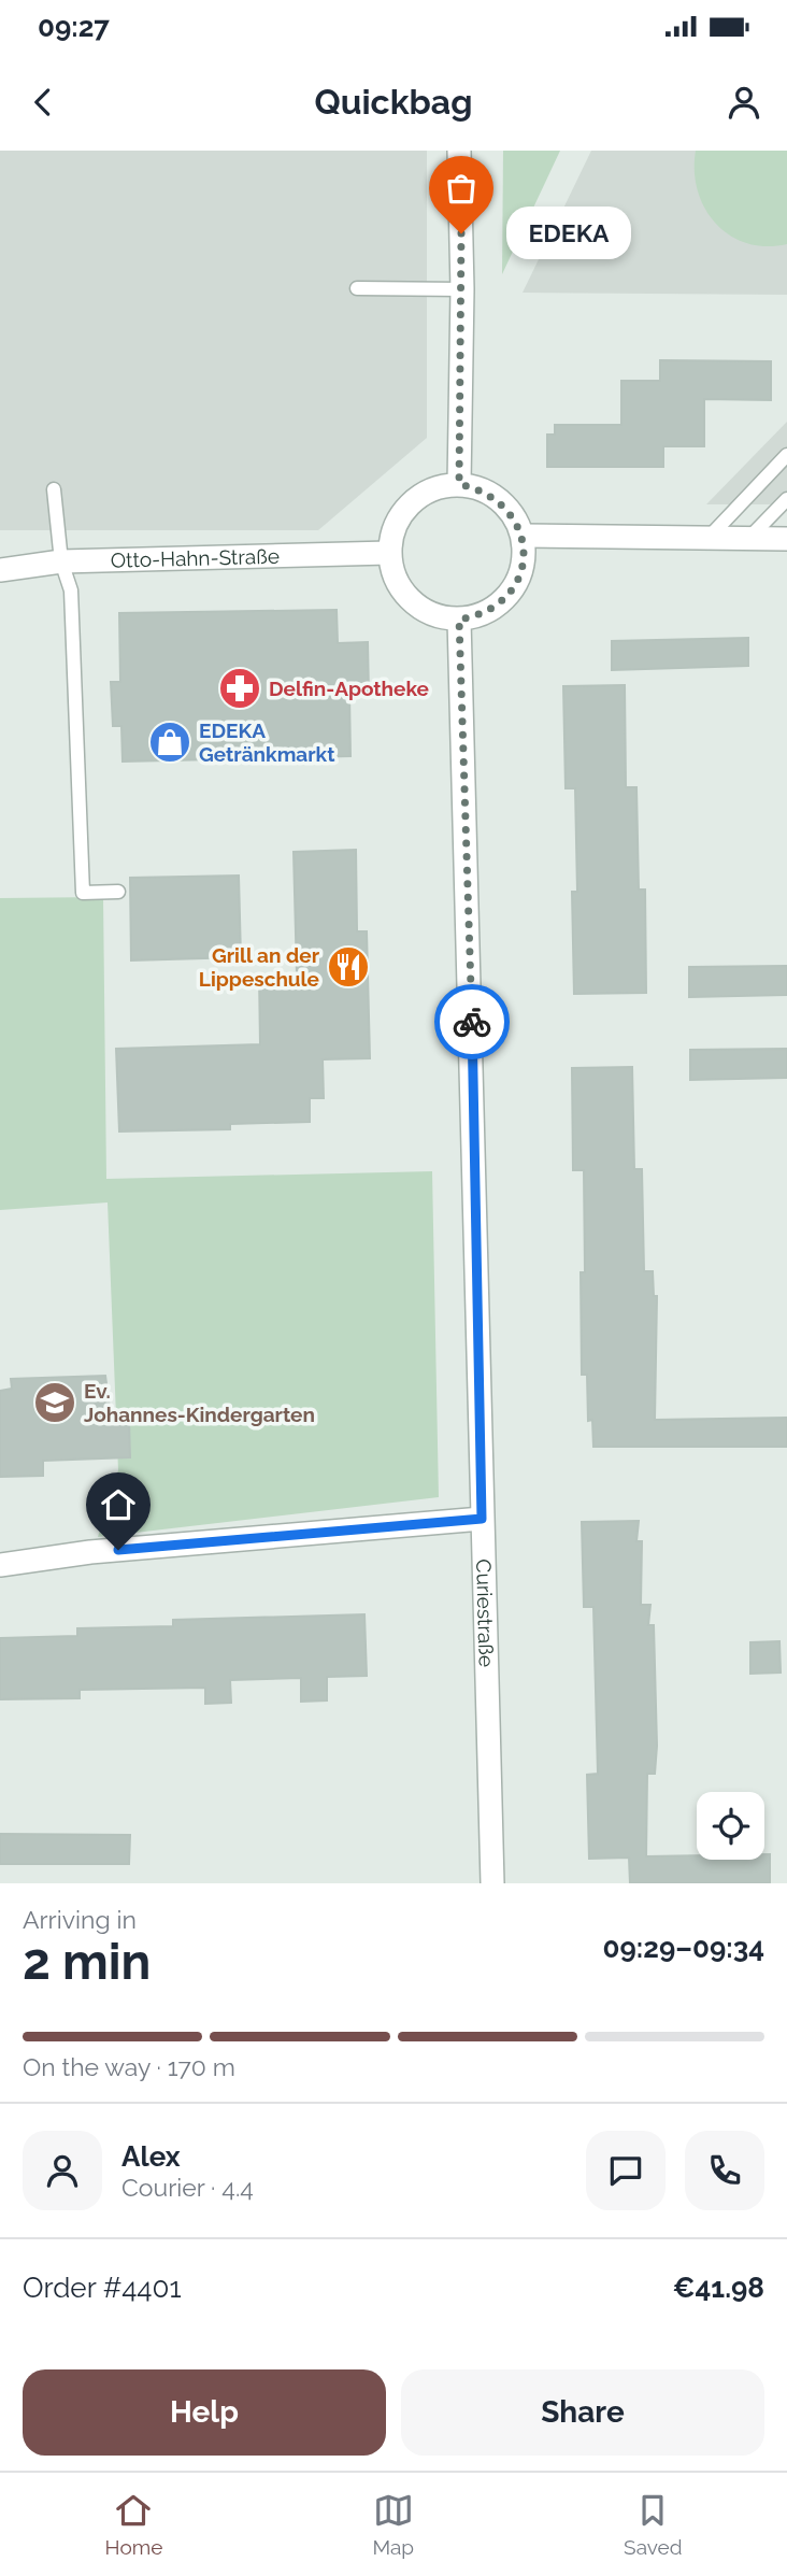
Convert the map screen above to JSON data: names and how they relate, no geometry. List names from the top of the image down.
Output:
{
  "streets": {
    "street": ["Otto-Hahn-Straße", "Curiestraße"]
  },
  "crossings": [
    ["Otto-Hahn-Straße", "Curiestraße"]
  ],
  "places": {
    "other": ["EDEKA"],
    "pharmacy": ["Delfin-Apotheke"],
    "shop": ["EDEKA Getränkmarkt"],
    "restaurant": ["Grill an der Lippeschule"],
    "school or university": ["Ev. Johannes-Kindergarten"]
  },
  "page": {
    "status": "09:27",
    "header": "Quickbag",
    "bubble": "EDEKA",
    "heading": ["2 min", "Arriving in", "09:29–09:34"],
    "panel": [
      "Alex",
      "Courier · 4.4",
      "Order #4401",
      "€41.98"
    ],
    "bar": "On the way · 170 m",
    "buttons": ["Help", "Share"],
    "tabs": ["Home", "Map", "Saved"]
  }
}
